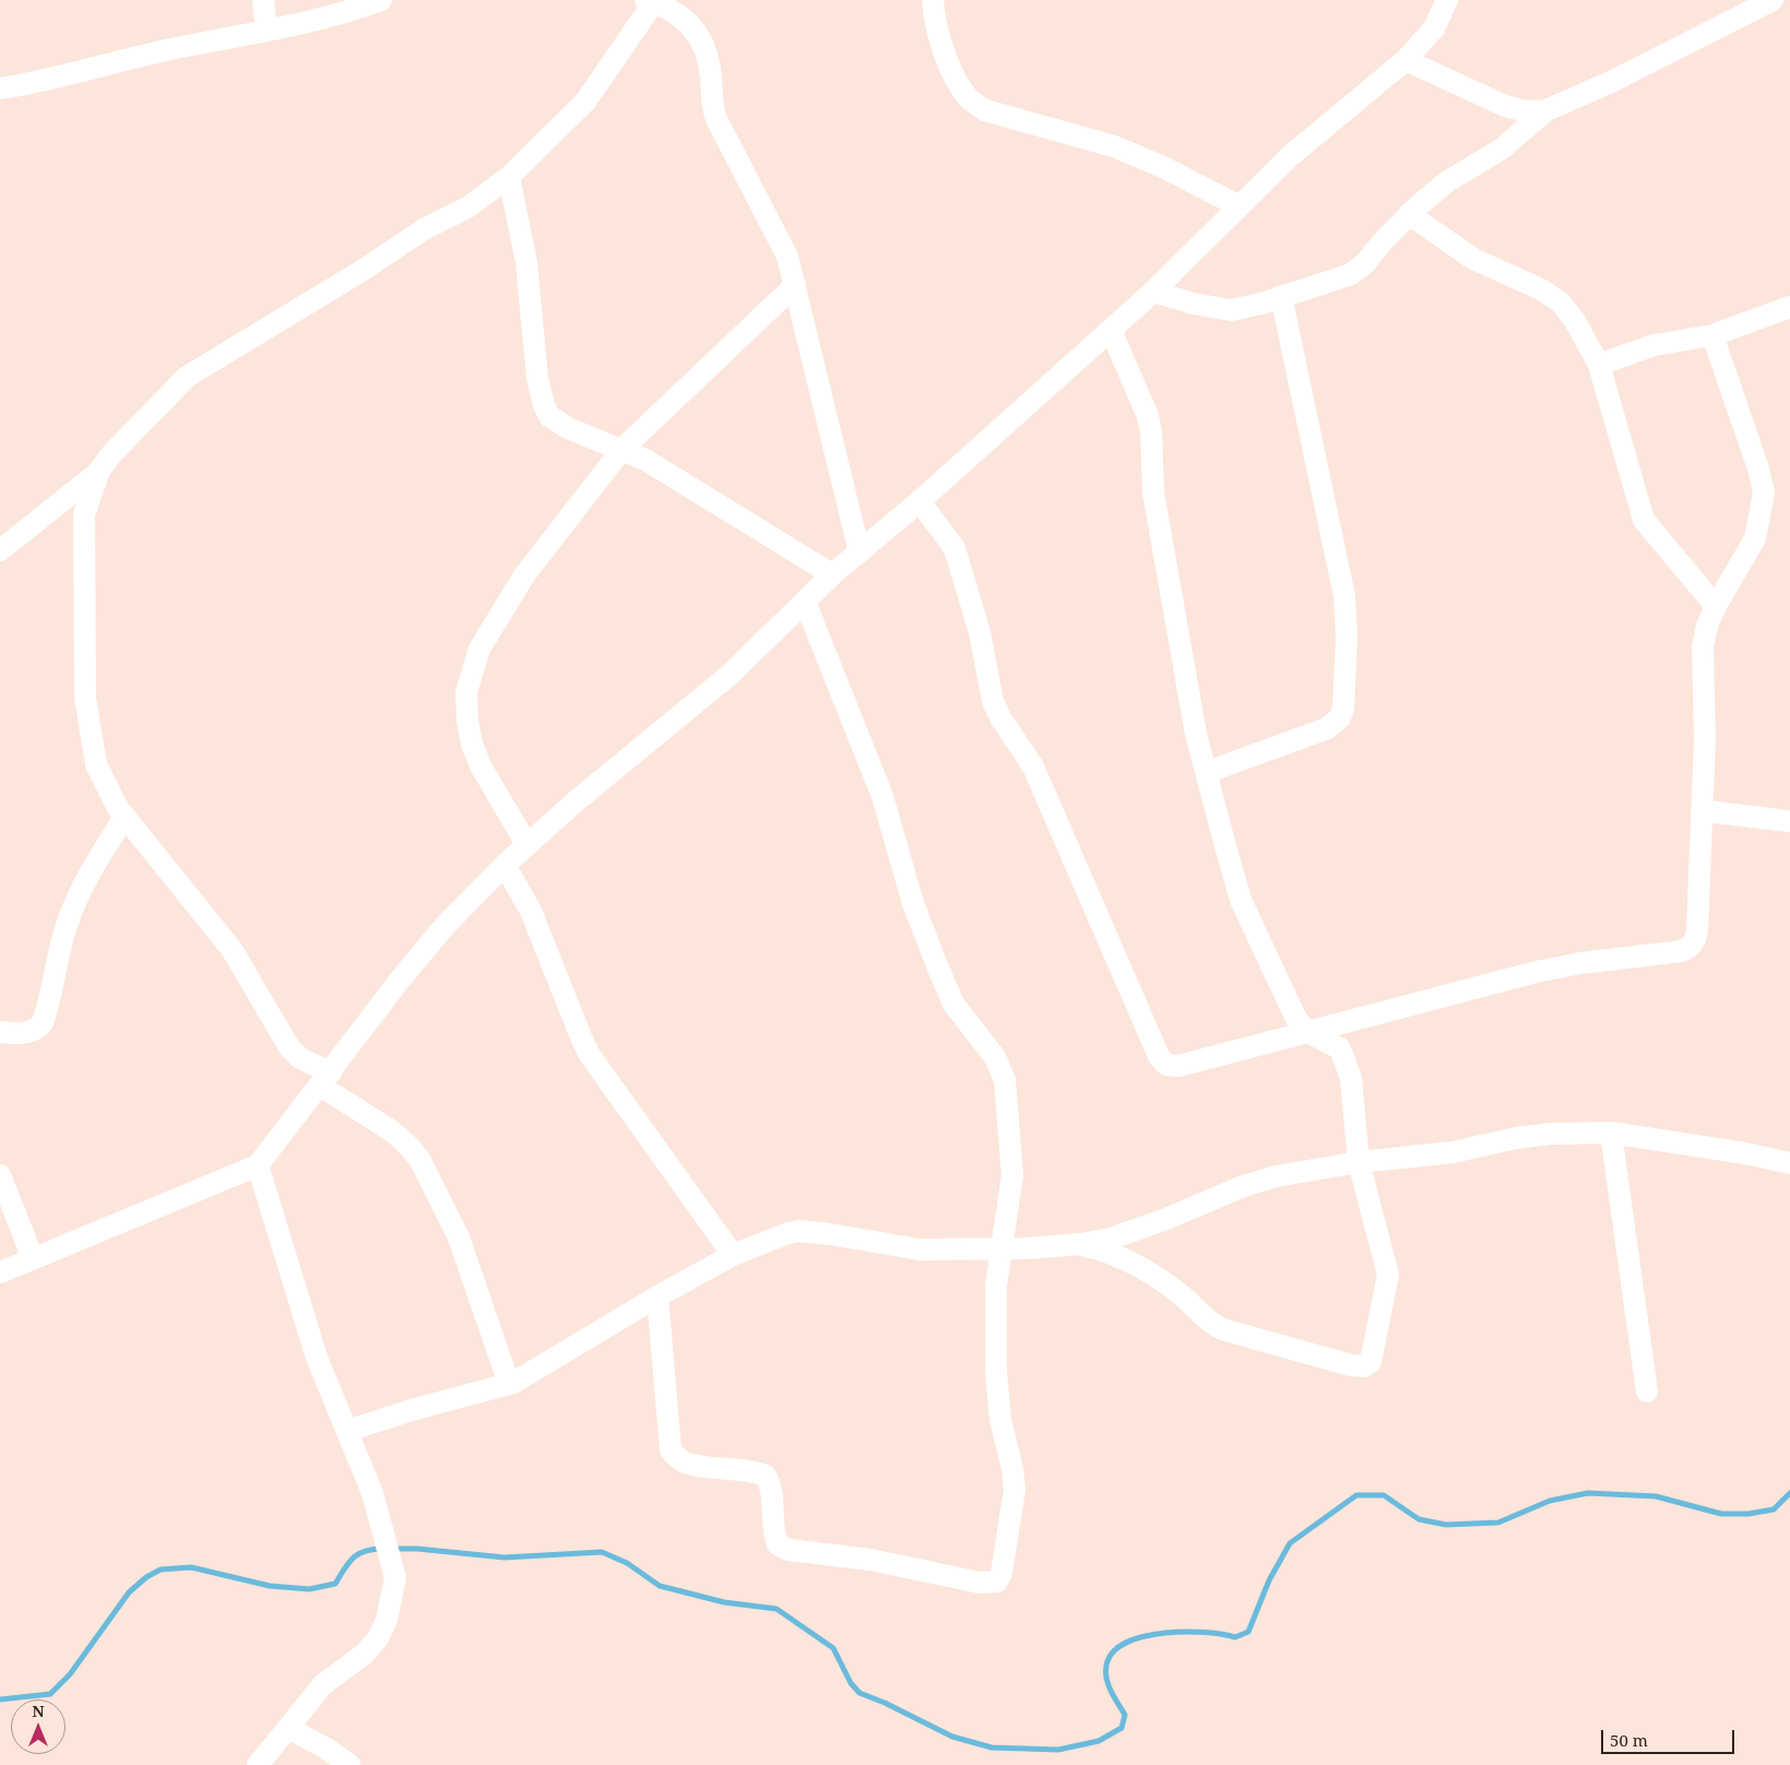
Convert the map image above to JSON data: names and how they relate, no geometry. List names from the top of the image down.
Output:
{
  "scale_bar": "50 m",
  "north": "top"
}
